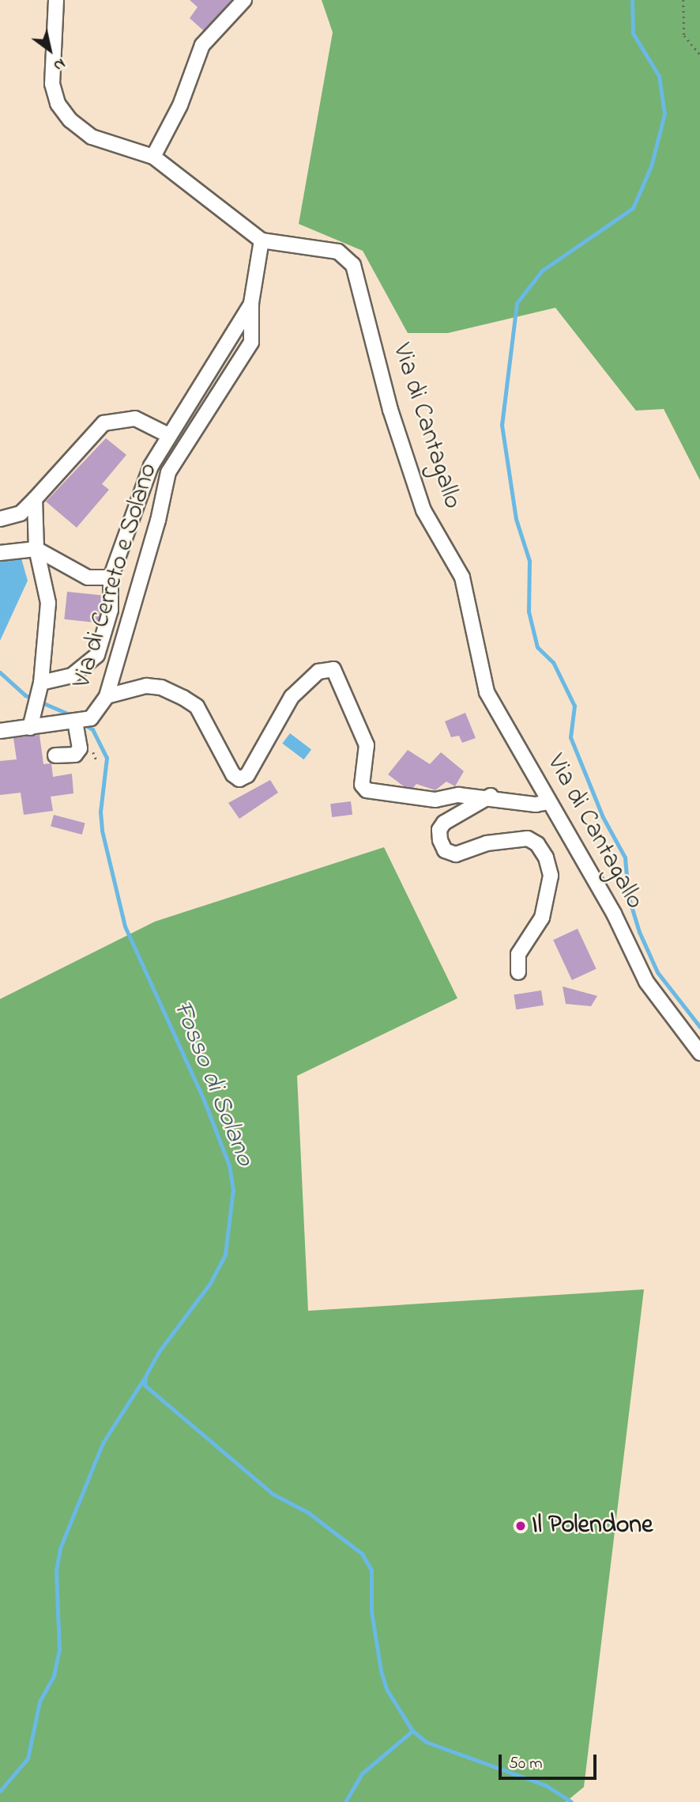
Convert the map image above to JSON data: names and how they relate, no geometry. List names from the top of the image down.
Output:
{
  "streets": {
    "street": ["Via di Cantagallo", "Via di Cerreto e Solano"]
  },
  "crossings": [
    ["Via di Cantagallo", "Via di Cerreto e Solano"]
  ],
  "water": ["Fosso di Solano"],
  "places": ["Il Polendone"],
  "scale_bar": "50 m",
  "north": "bottom right"
}
